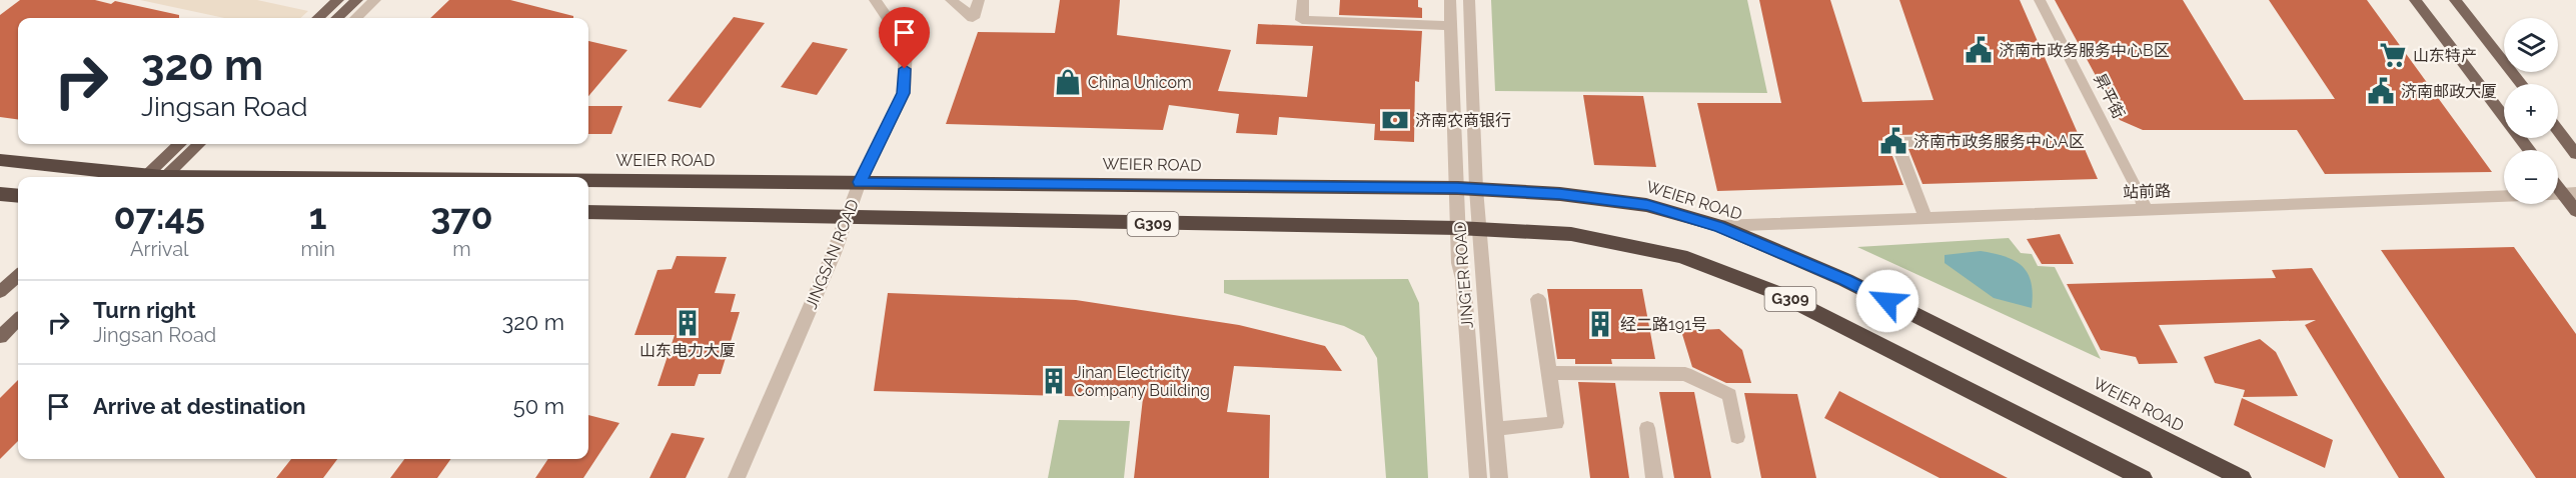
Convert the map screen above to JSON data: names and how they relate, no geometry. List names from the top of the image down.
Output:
{
  "streets": {
    "highway": ["WEIER ROAD", "G309"],
    "street": [
      "昇平街",
      "站前路",
      "JINGSAN ROAD",
      "JING'ER ROAD"
    ]
  },
  "crossings": [
    ["昇平街", "站前路"],
    ["WEIER ROAD", "站前路"],
    ["WEIER ROAD", "JINGSAN ROAD"],
    ["WEIER ROAD", "JING'ER ROAD"],
    ["G309", "JINGSAN ROAD"],
    ["G309", "JING'ER ROAD"]
  ],
  "places": {
    "public building": ["济南市政务服务中心B区", "济南邮政大厦", "济南市政务服务中心A区"],
    "supermarket": ["山东特产"],
    "shop": ["China Unicom"],
    "bank": ["济南农商银行"],
    "building": ["山东电力大厦", "经二路191号", "Jinan Electricity Company Building"]
  },
  "page": {
    "map_buttons": ["+", "−"],
    "turn": ["320 m", "Jingsan Road"],
    "eta": [
      "07:45",
      "Arrival",
      "1",
      "min",
      "370",
      "m"
    ],
    "list": [
      {
        "name": "Turn right",
        "note": "Jingsan Road",
        "value": "320 m"
      },
      {
        "name": "Arrive at destination",
        "value": "50 m"
      }
    ]
  }
}
